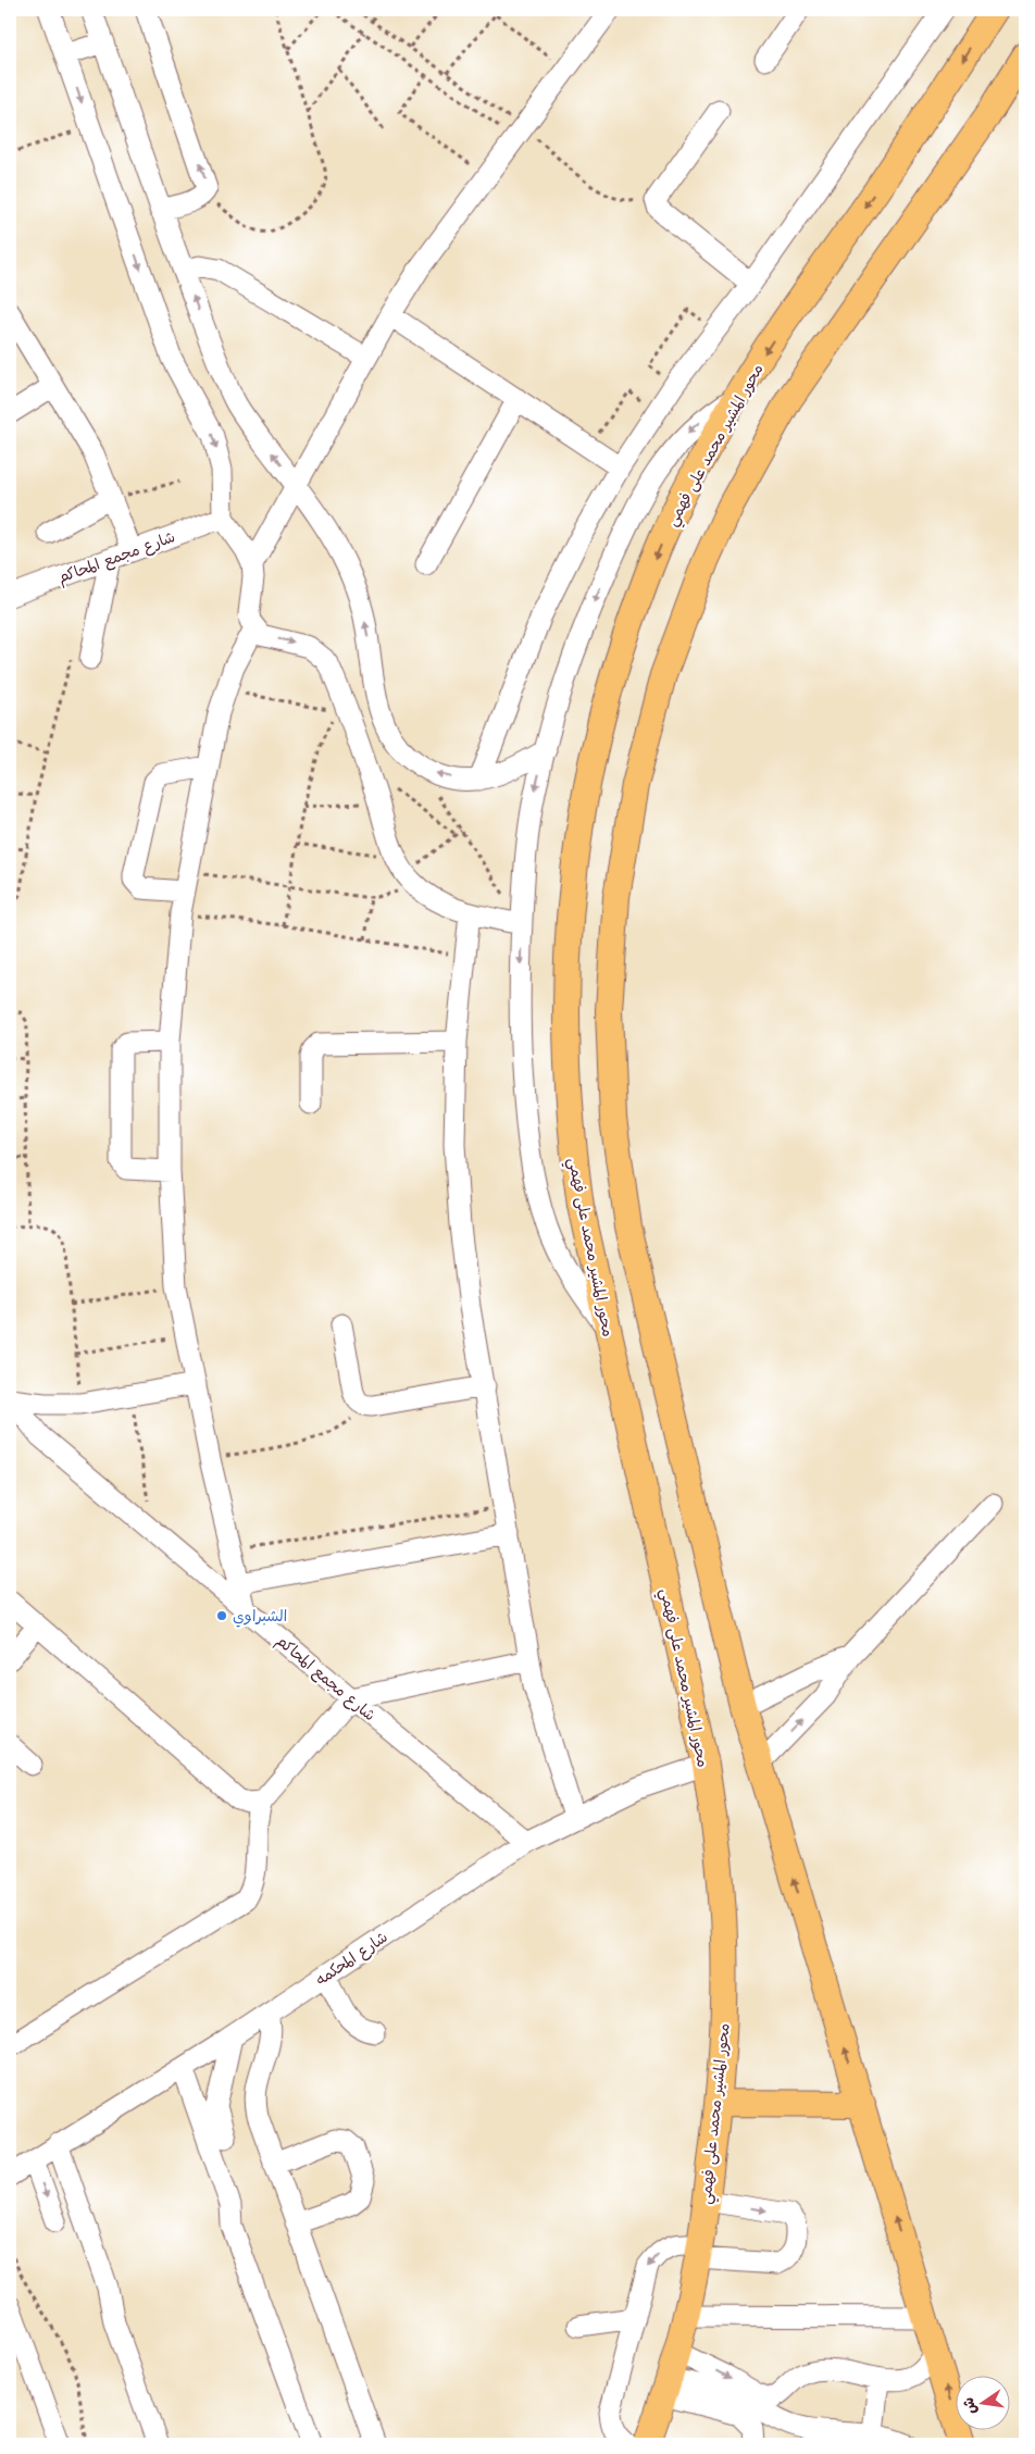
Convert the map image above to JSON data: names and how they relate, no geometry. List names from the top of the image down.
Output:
{
  "streets": {
    "main road": ["محور المشير محمد على فهمي"],
    "street": ["شارع مجمع المحاكم", "شارع المحكمه"]
  },
  "crossings": [
    ["محور المشير محمد على فهمي", "شارع المحكمه"],
    ["شارع مجمع المحاكم", "شارع المحكمه"]
  ],
  "places": ["الشبراوي"],
  "north": "left"
}
